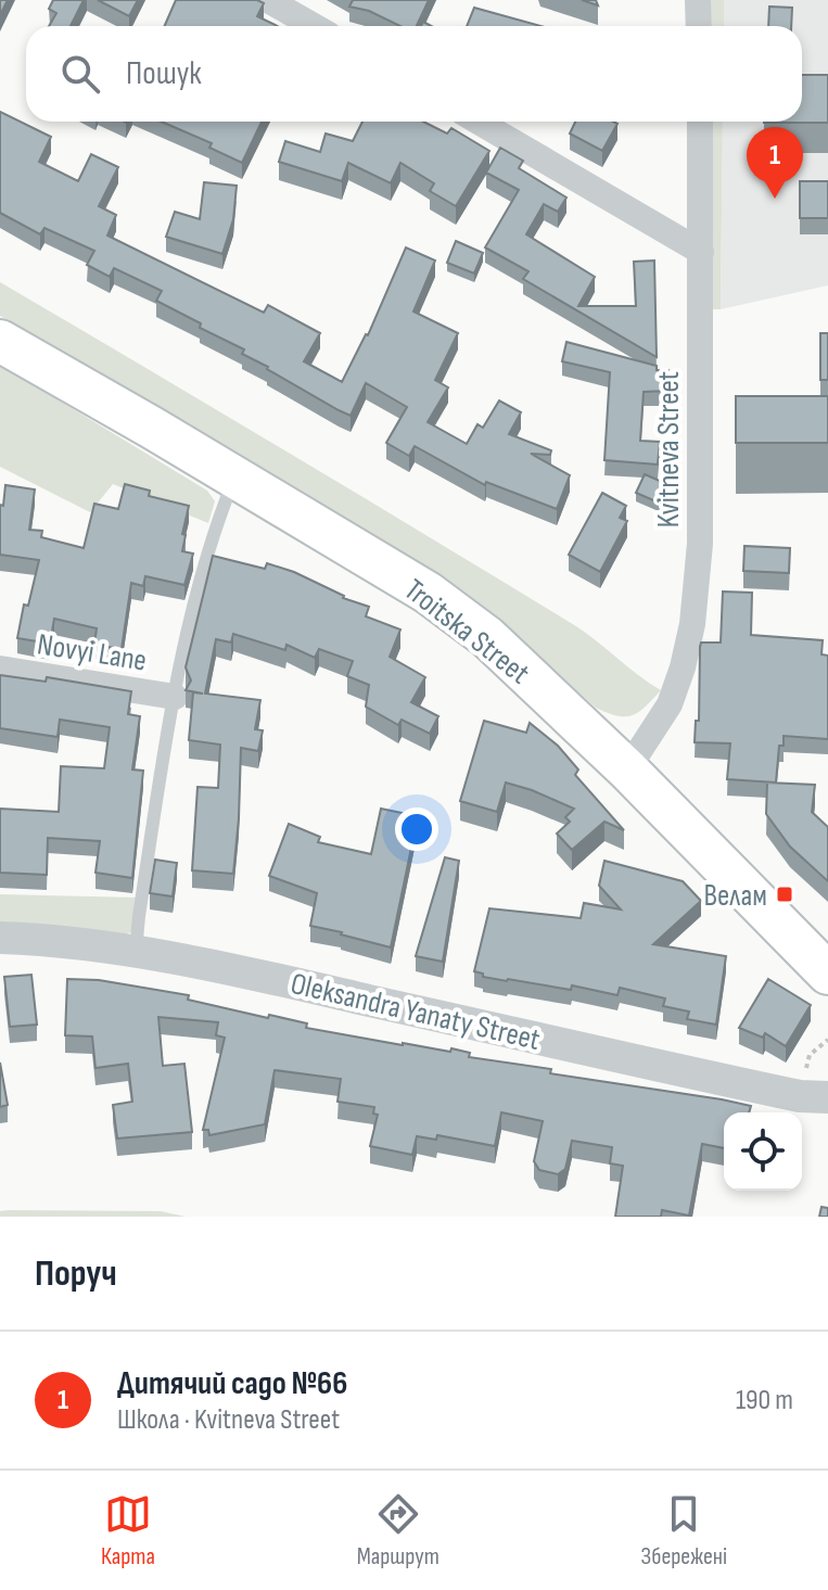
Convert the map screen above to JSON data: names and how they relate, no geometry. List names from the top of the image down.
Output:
{
  "streets": {
    "main road": ["Troitska Street"],
    "street": ["Kvitneva Street", "Novyi Lane", "Oleksandra Yanaty Street"]
  },
  "crossings": [
    ["Kvitneva Street", "Troitska Street"]
  ],
  "places": {
    "transit": ["Велам"]
  },
  "page": {
    "search": "Пошук",
    "pins": "1",
    "heading": "Поруч",
    "list": [
      {
        "mark": "1",
        "name": "Дитячий садо №66",
        "note": "Школа · Kvitneva Street",
        "value": "190 m"
      }
    ],
    "nav": ["Карта", "Маршрут", "Збережені"]
  }
}
